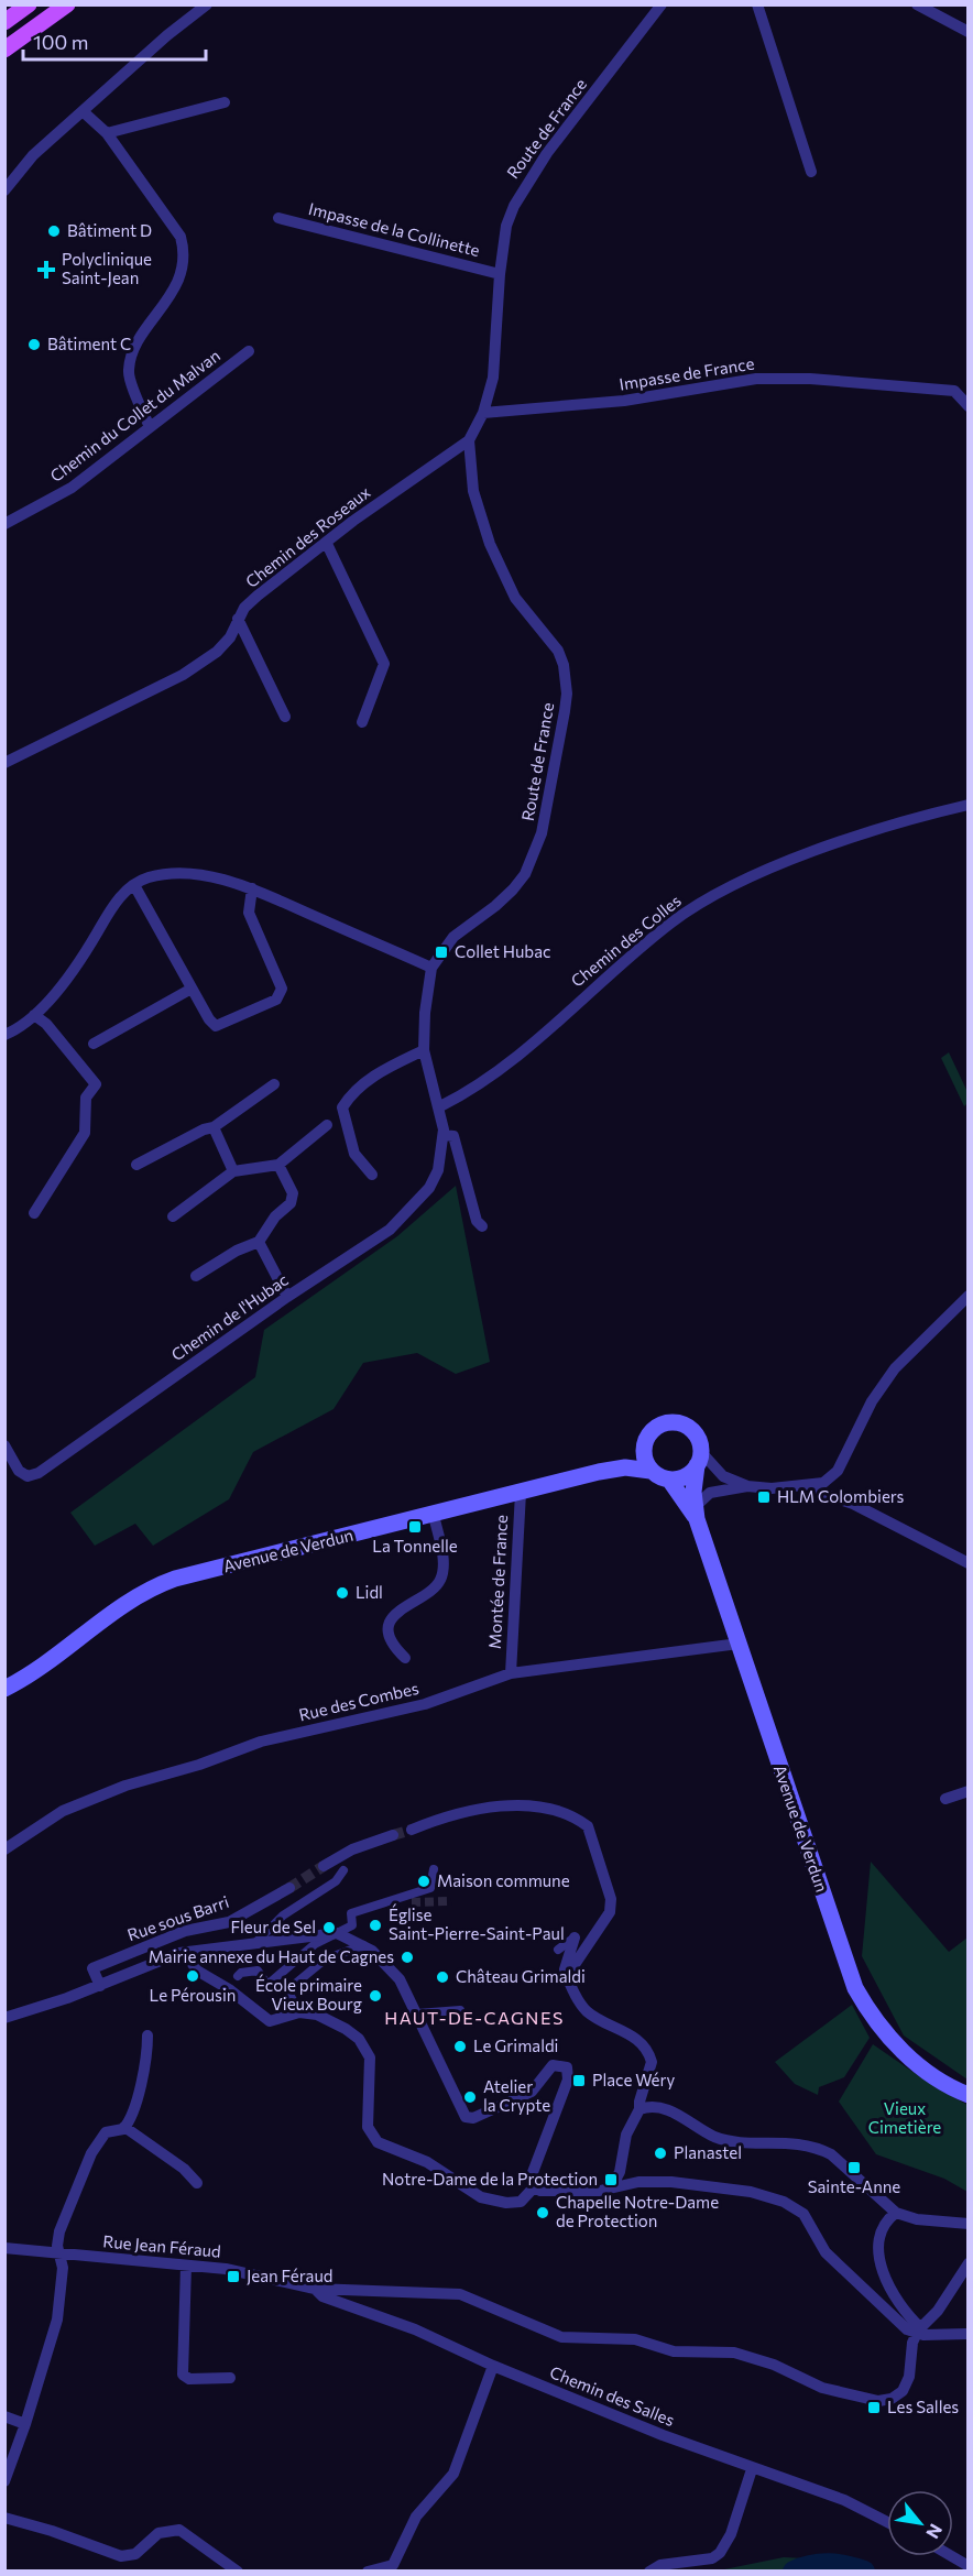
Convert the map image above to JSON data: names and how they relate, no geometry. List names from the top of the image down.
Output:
{
  "streets": {
    "main road": ["Avenue de Verdun"],
    "street": [
      "Route de France",
      "Impasse de la Collinette",
      "Impasse de France",
      "Chemin du Collet du Malvan",
      "Chemin des Roseaux",
      "Chemin des Colles",
      "Chemin de l'Hubac",
      "Montée de France",
      "Rue des Combes",
      "Rue sous Barri",
      "Rue Jean Féraud",
      "Chemin des Salles"
    ]
  },
  "crossings": [
    ["Route de France", "Impasse de la Collinette"],
    ["Route de France", "Impasse de France"],
    ["Route de France", "Chemin des Roseaux"],
    ["Route de France", "Chemin des Colles"],
    ["Route de France", "Chemin de l'Hubac"],
    ["Avenue de Verdun", "Montée de France"],
    ["Avenue de Verdun", "Rue des Combes"],
    ["Montée de France", "Rue des Combes"],
    ["Rue Jean Féraud", "Chemin des Salles"]
  ],
  "districts": ["HAUT-DE-CAGNES"],
  "parks": ["Vieux Cimetière"],
  "places": {
    "other": [
      "Bâtiment D",
      "Bâtiment C",
      "Lidl",
      "Maison commune",
      "Église Saint-Pierre-Saint-Paul",
      "Fleur de Sel",
      "Mairie annexe du Haut de Cagnes",
      "Le Pérousin",
      "Château Grimaldi",
      "École primaire Vieux Bourg",
      "Le Grimaldi",
      "Atelier la Crypte",
      "Planastel",
      "Chapelle Notre-Dame de Protection"
    ],
    "health": ["Polyclinique Saint-Jean"],
    "transit": [
      "Collet Hubac",
      "HLM Colombiers",
      "La Tonnelle",
      "Place Wéry",
      "Sainte-Anne",
      "Notre-Dame de la Protection",
      "Jean Féraud",
      "Les Salles"
    ]
  },
  "scale_bar": "100 m",
  "north": "bottom right"
}
